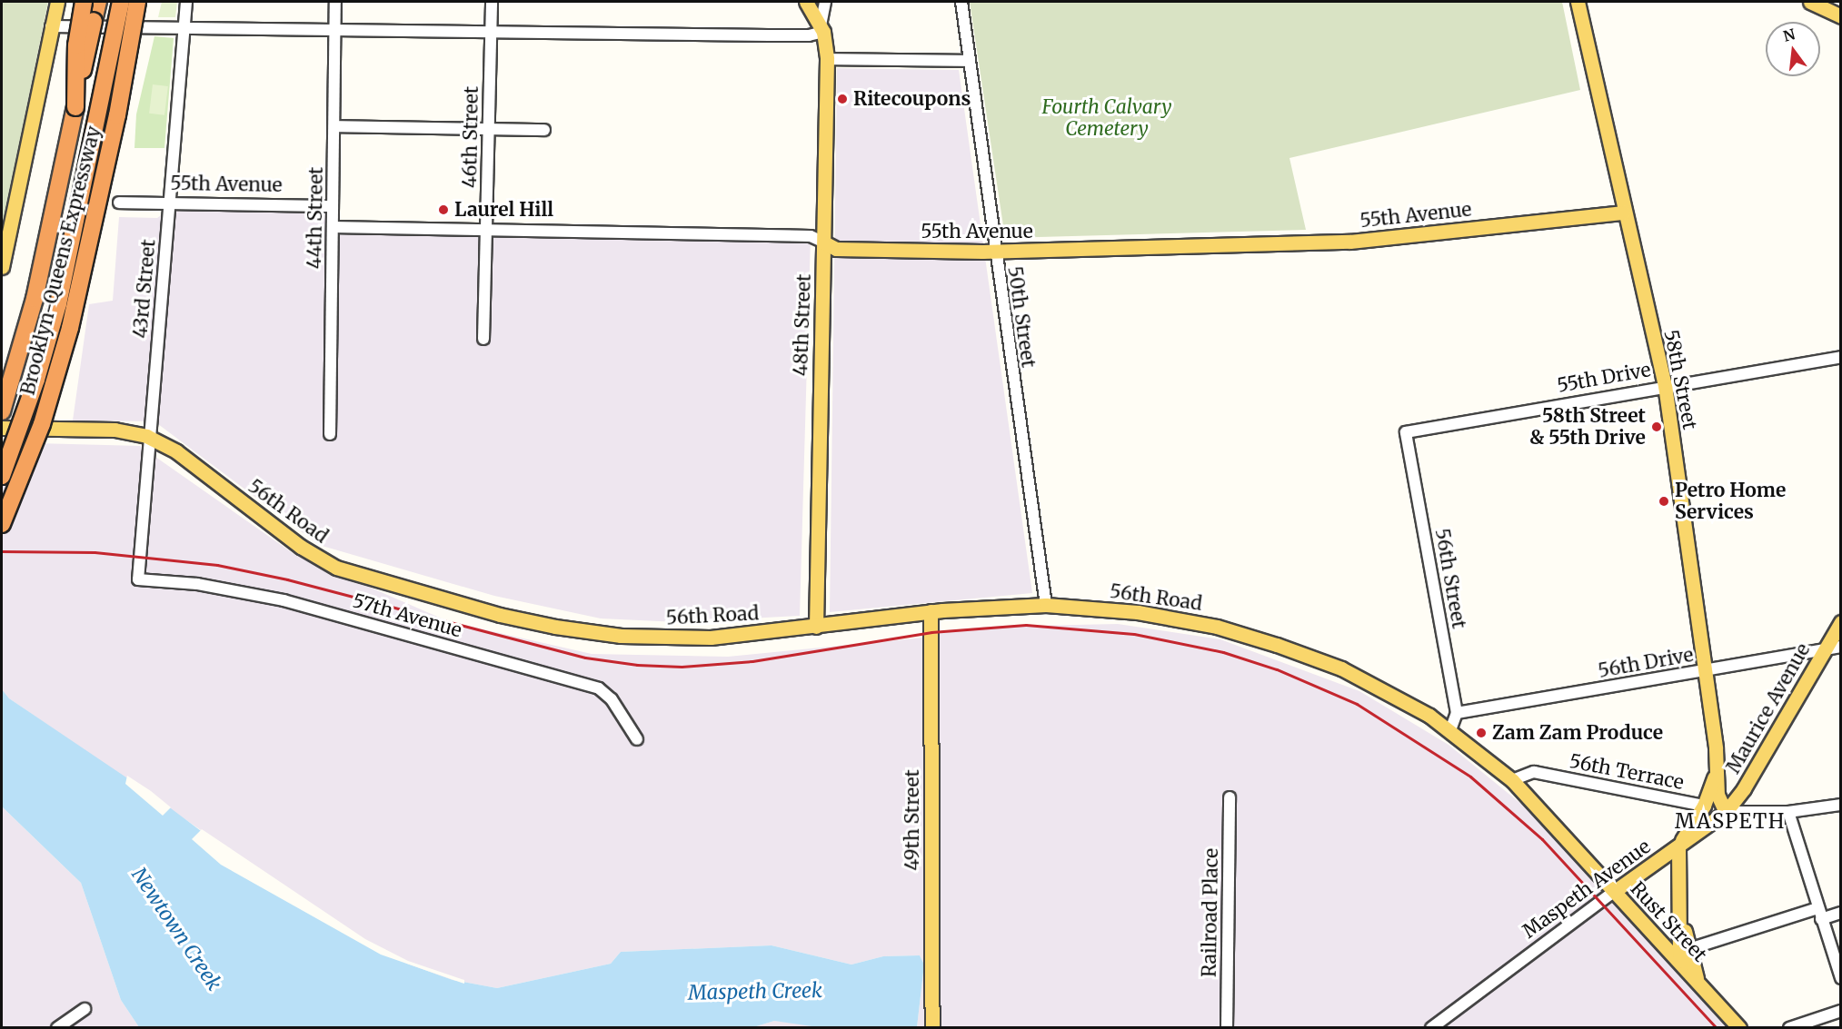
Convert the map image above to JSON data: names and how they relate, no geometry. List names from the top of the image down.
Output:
{
  "streets": {
    "highway": ["Brooklyn-Queens Expressway"],
    "main road": [
      "55th Avenue",
      "48th Street",
      "58th Street",
      "56th Road",
      "Maurice Avenue",
      "49th Street",
      "Maspeth Avenue",
      "Rust Street"
    ],
    "street": [
      "46th Street",
      "44th Street",
      "43rd Street",
      "50th Street",
      "55th Drive",
      "56th Street",
      "57th Avenue",
      "56th Drive",
      "56th Terrace",
      "Railroad Place"
    ]
  },
  "crossings": [
    ["46th Street", "55th Avenue"],
    ["55th Avenue", "44th Street"],
    ["55th Avenue", "43rd Street"],
    ["55th Avenue", "50th Street"],
    ["55th Avenue", "48th Street"],
    ["55th Avenue", "58th Street"],
    ["43rd Street", "56th Road"],
    ["43rd Street", "57th Avenue"],
    ["50th Street", "56th Road"],
    ["48th Street", "56th Road"],
    ["55th Drive", "58th Street"],
    ["55th Drive", "56th Street"],
    ["58th Street", "56th Drive"],
    ["58th Street", "Maurice Avenue"],
    ["58th Street", "56th Terrace"],
    ["58th Street", "Maspeth Avenue"],
    ["56th Road", "49th Street"],
    ["56th Road", "Rust Street"],
    ["56th Street", "56th Drive"],
    ["56th Drive", "Maurice Avenue"],
    ["Maurice Avenue", "Maspeth Avenue"],
    ["56th Terrace", "Rust Street"],
    ["Maspeth Avenue", "Rust Street"]
  ],
  "districts": ["MASPETH"],
  "water": ["Newtown Creek", "Maspeth Creek"],
  "parks": ["Fourth Calvary Cemetery"],
  "places": [
    "Ritecoupons",
    "Laurel Hill",
    "58th Street & 55th Drive",
    "Petro Home Services",
    "Zam Zam Produce"
  ],
  "north": "top"
}
